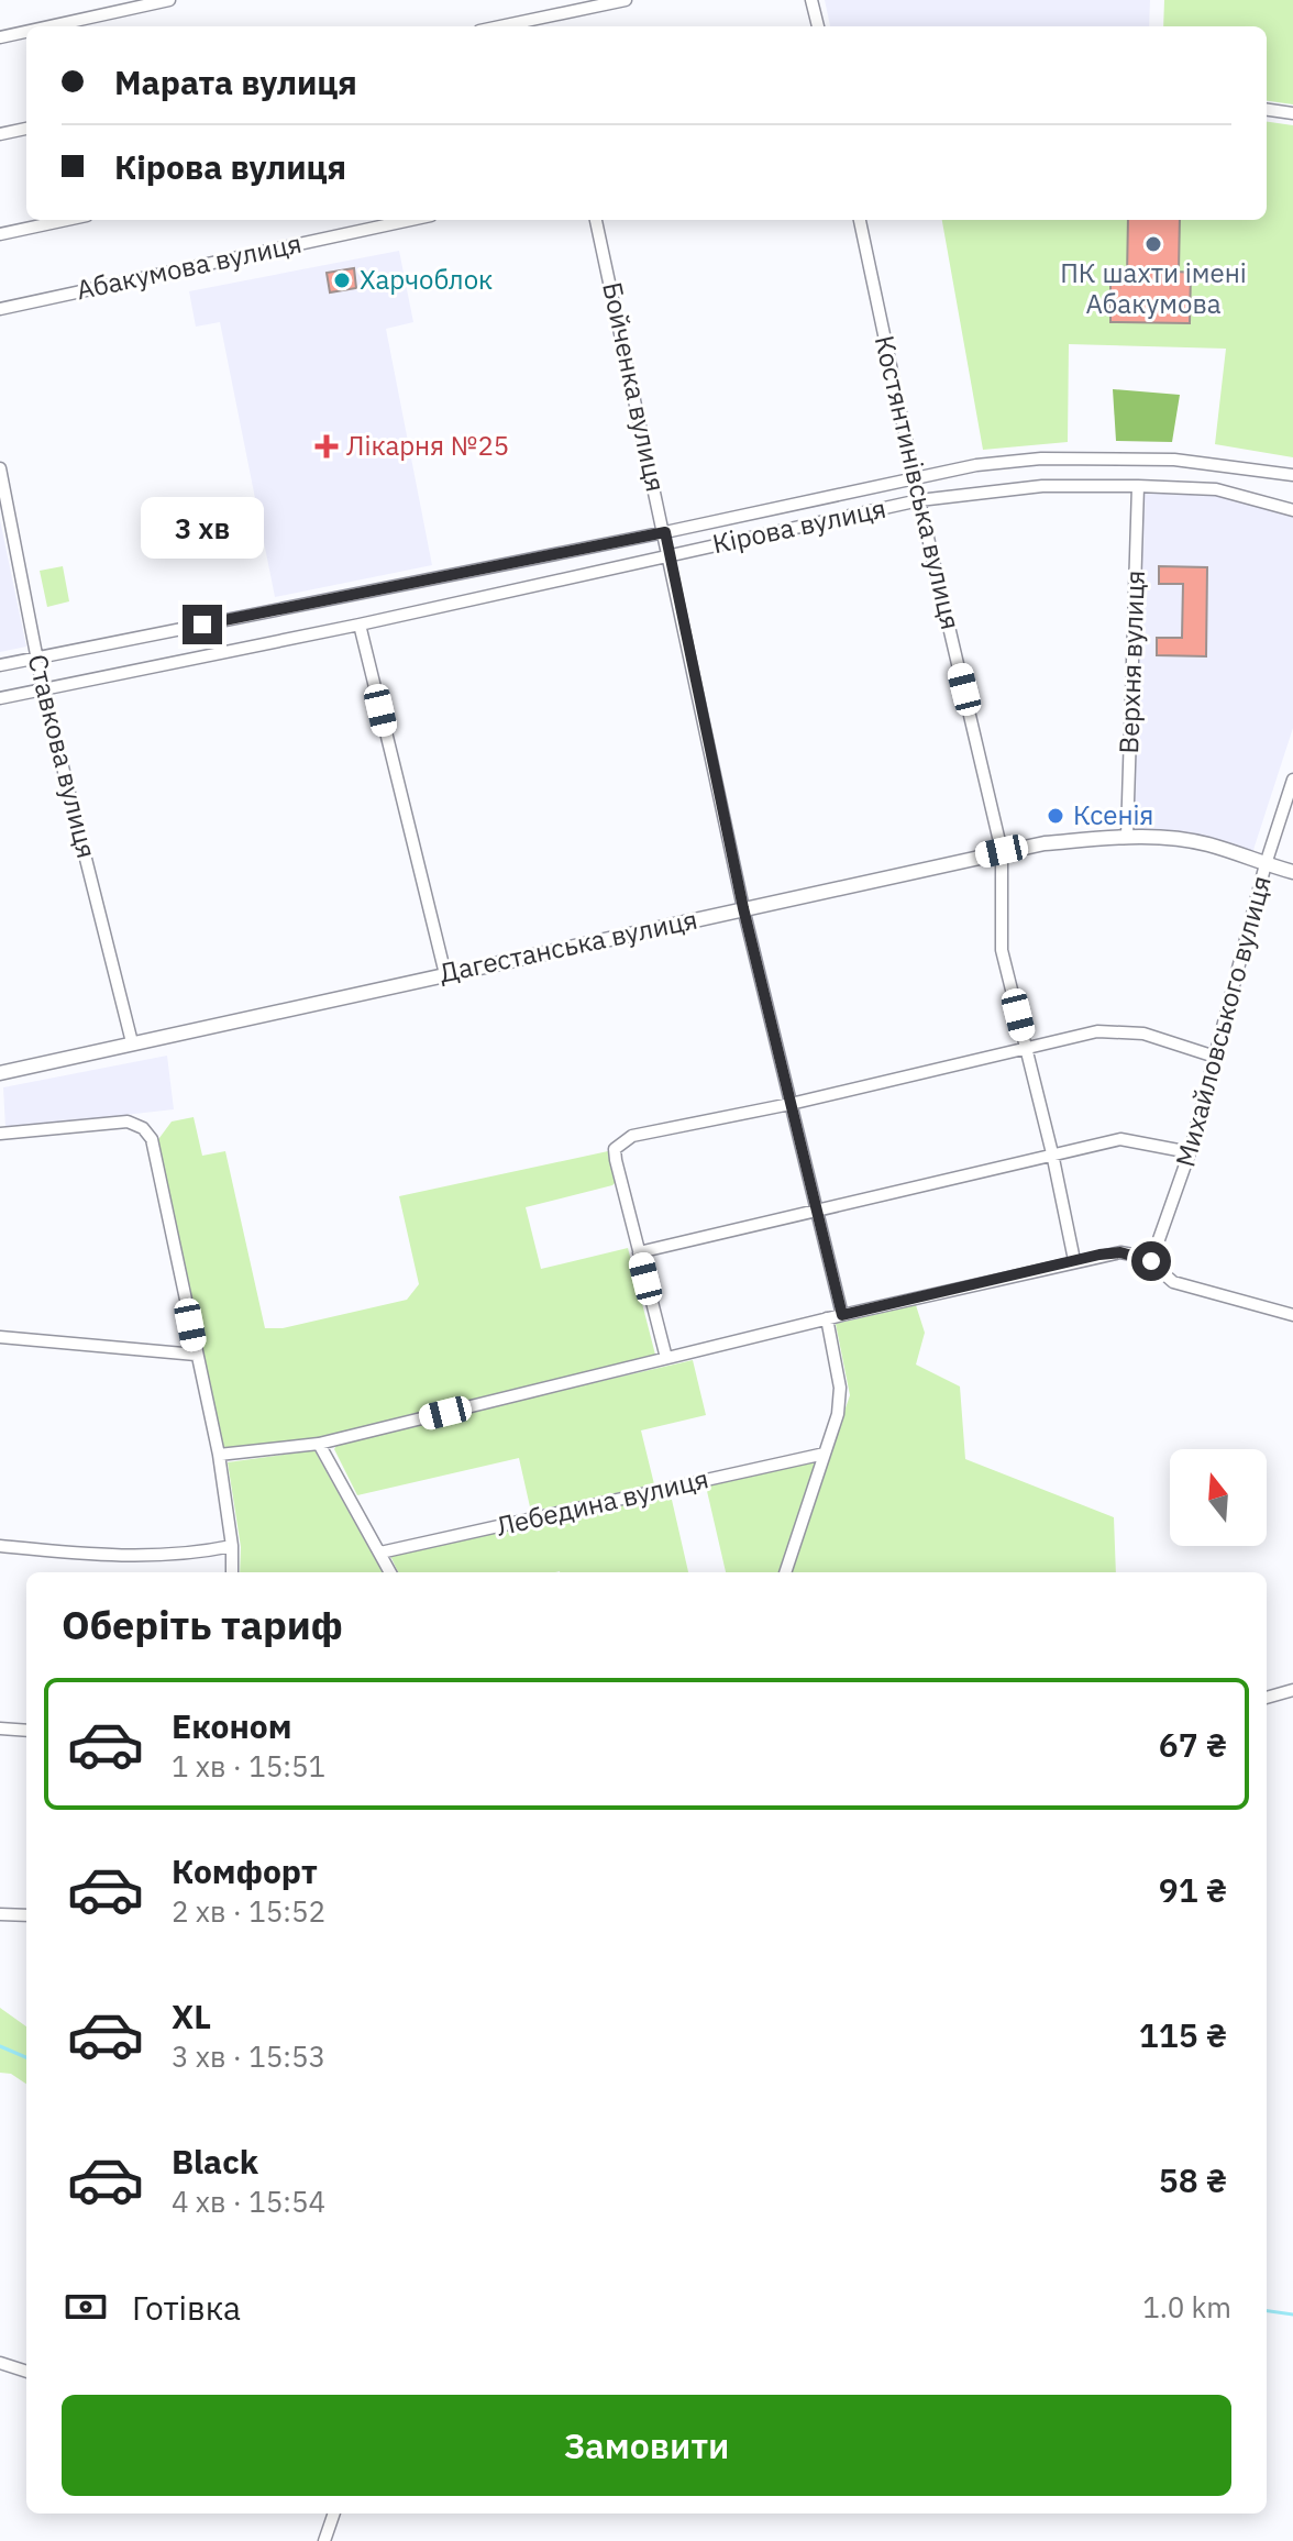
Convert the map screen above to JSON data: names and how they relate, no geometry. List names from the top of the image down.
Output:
{
  "streets": {
    "street": [
      "Абакумова вулиця",
      "Бойченка вулиця",
      "Костянтинівська вулиця",
      "Кірова вулиця",
      "Верхня вулиця",
      "Ставкова вулиця",
      "Дагестанська вулиця",
      "Михайловського вулиця",
      "Лебедина вулиця"
    ]
  },
  "crossings": [
    ["Бойченка вулиця", "Кірова вулиця"],
    ["Бойченка вулиця", "Дагестанська вулиця"],
    ["Костянтинівська вулиця", "Кірова вулиця"],
    ["Костянтинівська вулиця", "Дагестанська вулиця"],
    ["Кірова вулиця", "Верхня вулиця"],
    ["Кірова вулиця", "Ставкова вулиця"],
    ["Верхня вулиця", "Дагестанська вулиця"],
    ["Ставкова вулиця", "Дагестанська вулиця"],
    ["Дагестанська вулиця", "Михайловського вулиця"]
  ],
  "places": {
    "other": ["ПК шахти імені Абакумова", "Харчоблок", "Ксенія"],
    "health": ["Лікарня №25"]
  },
  "north": "top",
  "page": {
    "banner": ["Марата вулиця", "Кірова вулиця"],
    "bubble": "3 хв",
    "heading": "Оберіть тариф",
    "list": [
      {
        "name": "Економ",
        "note": "1 хв · 15:51",
        "value": "67 ₴"
      },
      {
        "name": "Комфорт",
        "note": "2 хв · 15:52",
        "value": "91 ₴"
      },
      {
        "name": "XL",
        "note": "3 хв · 15:53",
        "value": "115 ₴"
      },
      {
        "name": "Black",
        "note": "4 хв · 15:54",
        "value": "58 ₴"
      }
    ],
    "pay": ["Готівка", "1.0 km"],
    "buttons": "Замовити"
  }
}
